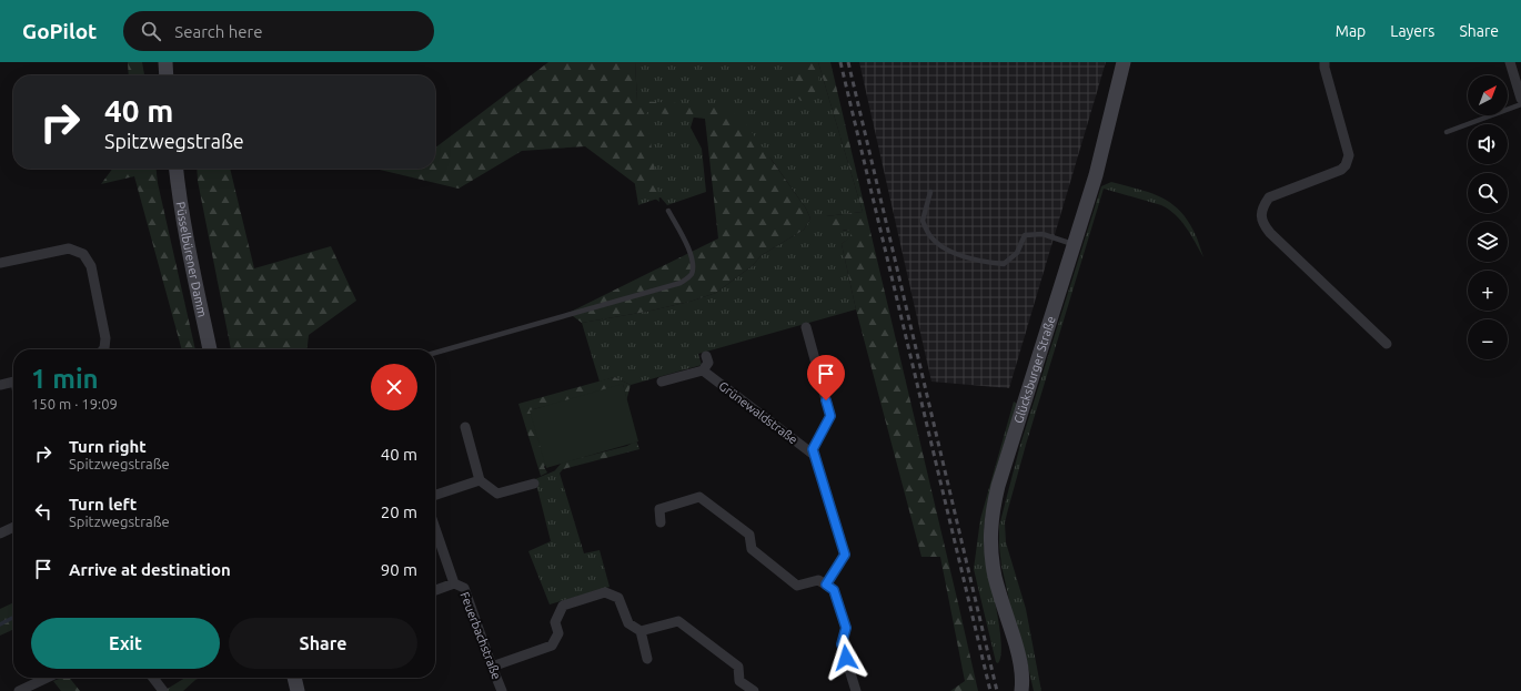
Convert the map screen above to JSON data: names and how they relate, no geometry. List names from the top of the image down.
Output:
{
  "streets": {
    "main road": ["Püsselbürener Damm", "Glücksburger Straße"],
    "street": ["Grünewaldstraße", "Feuerbachstraße"]
  },
  "north": "top right",
  "page": {
    "header": "GoPilot",
    "search": "Search here",
    "nav": ["Map", "Layers", "Share"],
    "map_buttons": ["+", "−"],
    "turn": ["40 m", "Spitzwegstraße"],
    "heading": ["1 min", "150 m · 19:09"],
    "list": [
      {
        "name": "Turn right",
        "note": "Spitzwegstraße",
        "value": "40 m"
      },
      {
        "name": "Turn left",
        "note": "Spitzwegstraße",
        "value": "20 m"
      },
      {
        "name": "Arrive at destination",
        "value": "90 m"
      }
    ],
    "buttons": ["Exit", "Share"]
  }
}
